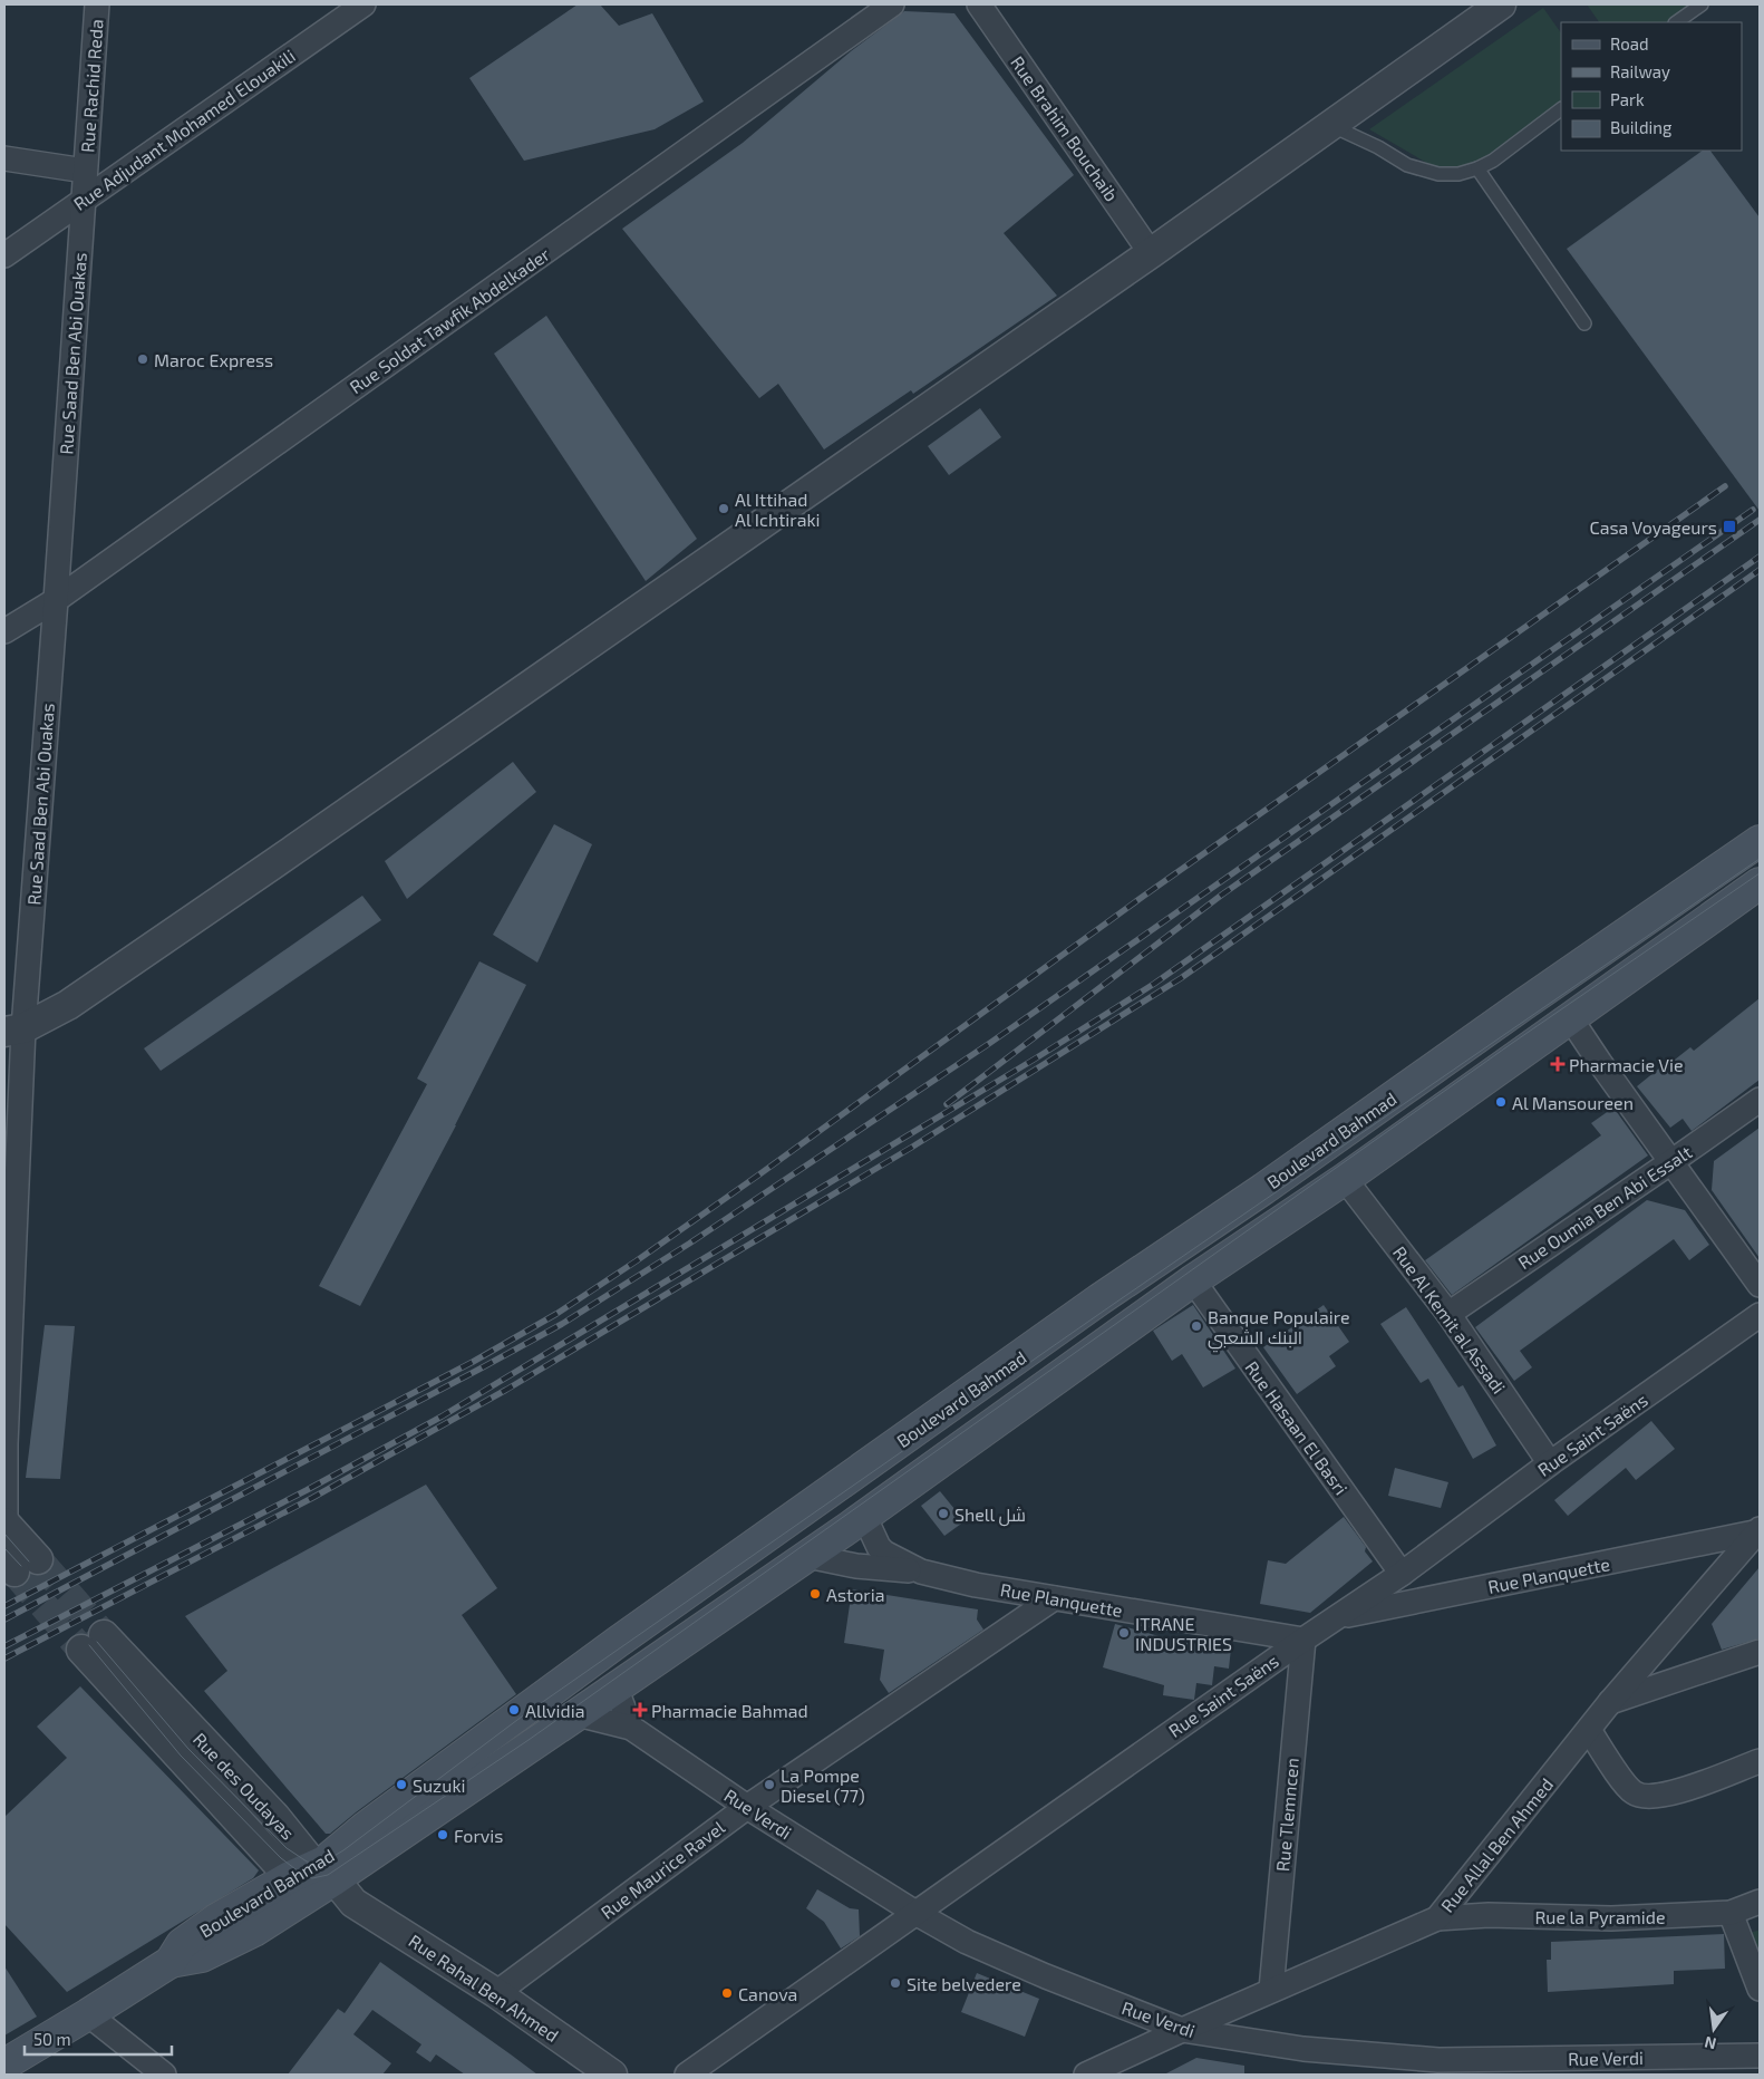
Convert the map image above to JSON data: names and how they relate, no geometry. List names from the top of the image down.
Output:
{
  "streets": {
    "main road": ["Boulevard Bahmad"],
    "street": [
      "Rue Rachid Reda",
      "Rue Brahim Bouchaib",
      "Rue Adjudant Mohamed Elouakili",
      "Rue Soldat Tawfik Abdelkader",
      "Rue Saad Ben Abi Ouakas",
      "Rue Oumia Ben Abi Essalt",
      "Rue Al Kemit al Assadi",
      "Rue Hasaan El Basri",
      "Rue Saint Saëns",
      "Rue Planquette",
      "Rue des Oudayas",
      "Rue Verdi",
      "Rue Tlemncen",
      "Rue Allal Ben Ahmed",
      "Rue Maurice Ravel",
      "Rue la Pyramide",
      "Rue Rahal Ben Ahmed"
    ]
  },
  "crossings": [
    ["Rue Rachid Reda", "Rue Adjudant Mohamed Elouakili"],
    ["Rue Rachid Reda", "Rue Saad Ben Abi Ouakas"],
    ["Rue Adjudant Mohamed Elouakili", "Rue Saad Ben Abi Ouakas"],
    ["Rue Soldat Tawfik Abdelkader", "Rue Saad Ben Abi Ouakas"],
    ["Boulevard Bahmad", "Rue Al Kemit al Assadi"],
    ["Boulevard Bahmad", "Rue Hasaan El Basri"],
    ["Boulevard Bahmad", "Rue Planquette"],
    ["Boulevard Bahmad", "Rue des Oudayas"],
    ["Boulevard Bahmad", "Rue Verdi"],
    ["Rue Oumia Ben Abi Essalt", "Rue Al Kemit al Assadi"],
    ["Rue Al Kemit al Assadi", "Rue Saint Saëns"],
    ["Rue Hasaan El Basri", "Rue Saint Saëns"],
    ["Rue Saint Saëns", "Rue Planquette"],
    ["Rue Saint Saëns", "Rue Verdi"],
    ["Rue Saint Saëns", "Rue Tlemncen"],
    ["Rue Planquette", "Rue Tlemncen"],
    ["Rue Planquette", "Rue Allal Ben Ahmed"],
    ["Rue Planquette", "Rue Maurice Ravel"],
    ["Rue des Oudayas", "Rue Rahal Ben Ahmed"],
    ["Rue Verdi", "Rue Allal Ben Ahmed"],
    ["Rue Verdi", "Rue Maurice Ravel"],
    ["Rue Tlemncen", "Rue Allal Ben Ahmed"],
    ["Rue Allal Ben Ahmed", "Rue la Pyramide"],
    ["Rue Maurice Ravel", "Rue Rahal Ben Ahmed"]
  ],
  "places": {
    "other": [
      "Maroc Express",
      "Al Ittihad Al Ichtiraki",
      "Al Mansoureen",
      "Banque Populaire البنك الشعبي",
      "Shell شل",
      "Astoria",
      "ITRANE INDUSTRIES",
      "Allvidia",
      "Suzuki",
      "La Pompe Diesel (77)",
      "Forvis",
      "Site belvedere",
      "Canova"
    ],
    "transit": ["Casa Voyageurs"],
    "health": ["Pharmacie Vie", "Pharmacie Bahmad"]
  },
  "legend": [
    "Road",
    "Railway",
    "Park",
    "Building"
  ],
  "scale_bar": "50 m",
  "north": "bottom"
}
